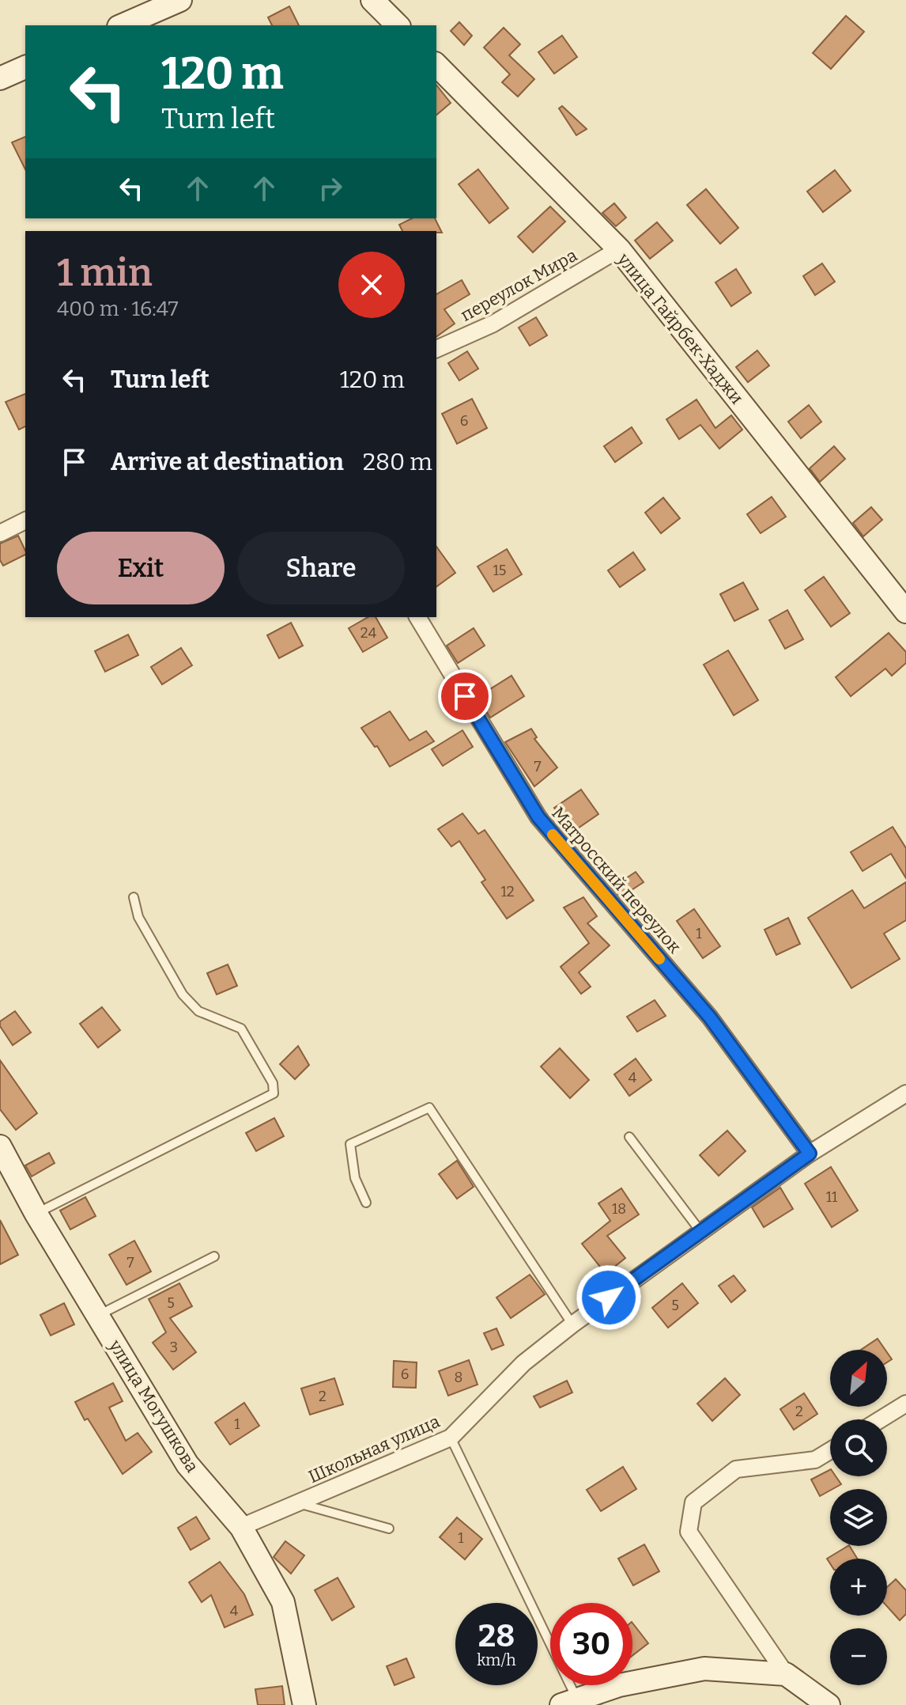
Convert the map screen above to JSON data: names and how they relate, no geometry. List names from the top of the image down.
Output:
{
  "streets": {
    "street": [
      "переулок Мира",
      "улица Гайрбек-Хаджи",
      "Матросский переулок",
      "улица Могушкова",
      "Школьная улица"
    ]
  },
  "crossings": [
    ["переулок Мира", "улица Гайрбек-Хаджи"],
    ["Матросский переулок", "Школьная улица"],
    ["улица Могушкова", "Школьная улица"]
  ],
  "house_numbers": [
    "6",
    "15",
    "24",
    "7",
    "12",
    "1",
    "4",
    "11",
    "18",
    "7",
    "5",
    "5",
    "3",
    "6",
    "8",
    "2",
    "2",
    "1",
    "1",
    "4"
  ],
  "north": "top right",
  "page": {
    "turn": ["120 m", "Turn left"],
    "heading": ["1 min", "400 m · 16:47"],
    "list": [
      {
        "name": "Turn left",
        "value": "120 m"
      },
      {
        "name": "Arrive at destination",
        "value": "280 m"
      }
    ],
    "buttons": ["Exit", "Share"],
    "map_buttons": ["+", "−"],
    "speed": "28 km/h",
    "limit": "30"
  }
}
